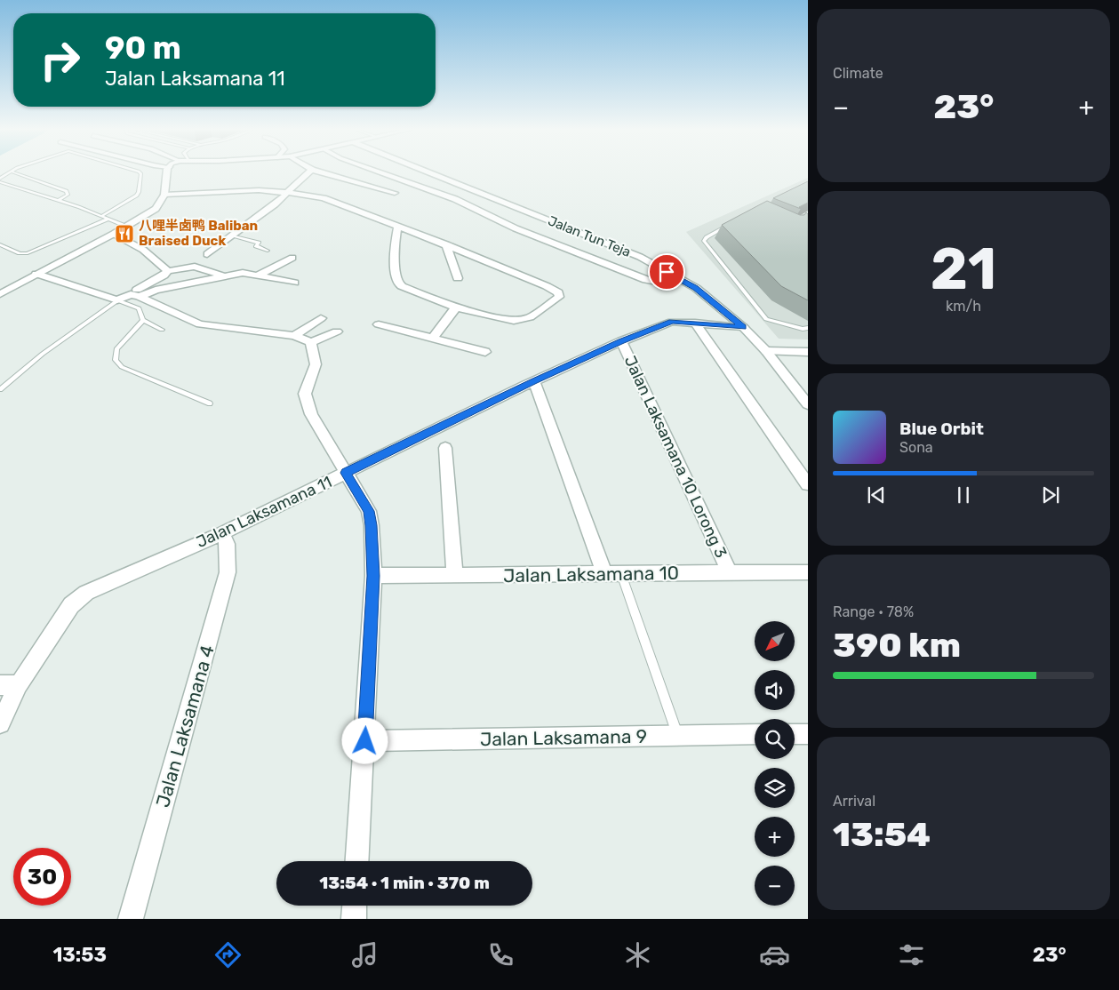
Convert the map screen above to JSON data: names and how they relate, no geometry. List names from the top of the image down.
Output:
{
  "streets": {
    "street": [
      "Jalan Tun Teja",
      "Jalan Laksamana 10 Lorong 3",
      "Jalan Laksamana 11",
      "Jalan Laksamana 10",
      "Jalan Laksamana 4",
      "Jalan Laksamana 9"
    ]
  },
  "crossings": [
    ["Jalan Tun Teja", "Jalan Laksamana 11"],
    ["Jalan Laksamana 10 Lorong 3", "Jalan Laksamana 11"],
    ["Jalan Laksamana 10 Lorong 3", "Jalan Laksamana 10"],
    ["Jalan Laksamana 11", "Jalan Laksamana 4"]
  ],
  "places": {
    "restaurant": ["八哩半卤鸭 Baliban Braised Duck"]
  },
  "north": "bottom left",
  "page": {
    "tile": [
      "Climate",
      ["21", "km/h"],
      ["Range · 78%", "390 km"],
      ["Arrival", "13:54"]
    ],
    "turn": ["90 m", "Jalan Laksamana 11"],
    "heat": ["−", "23°", "+"],
    "song": ["Blue Orbit", "Sona"],
    "map_buttons": ["+", "−"],
    "limit": "30",
    "trip": "13:54 · 1 min · 370 m",
    "tabs": ["13:53", "23°"]
  }
}
